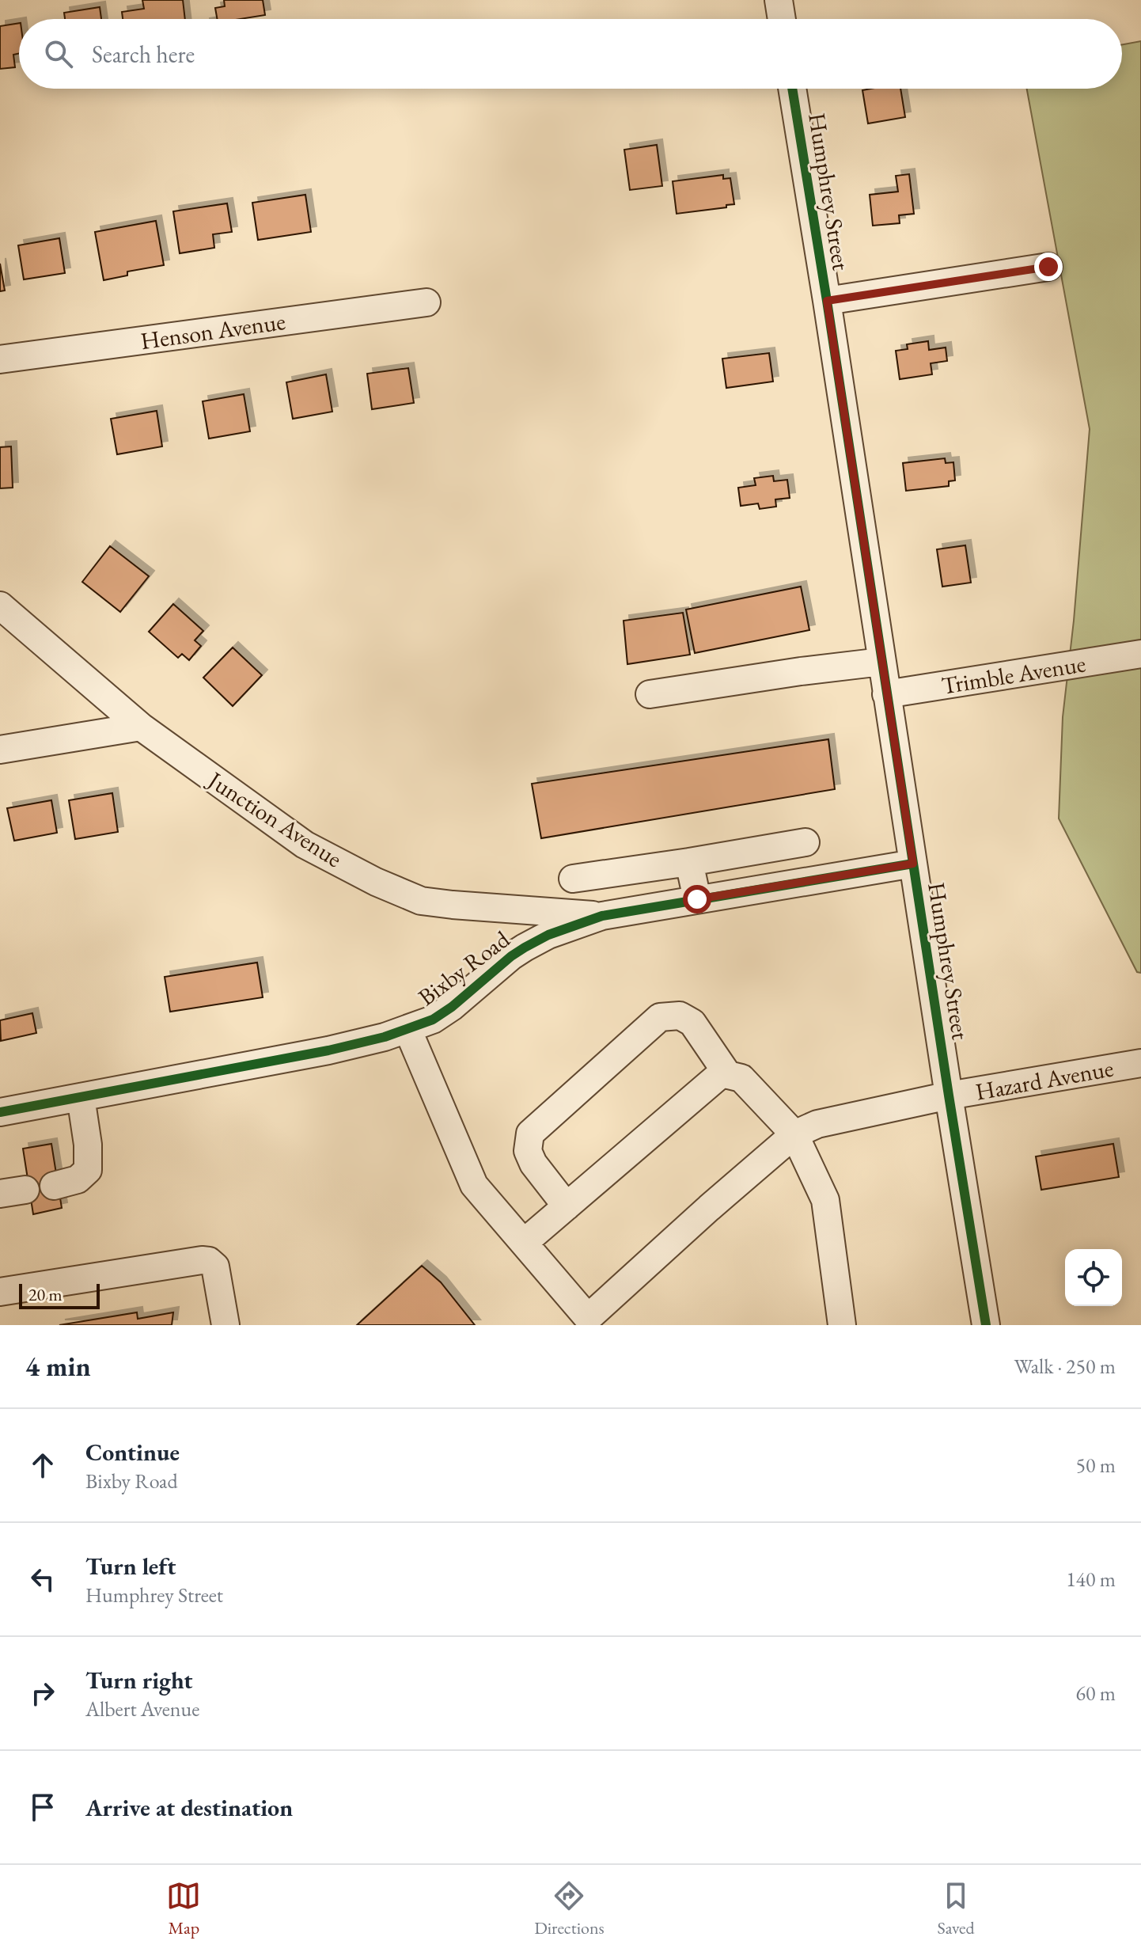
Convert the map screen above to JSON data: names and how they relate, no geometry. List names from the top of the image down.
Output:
{
  "streets": {
    "street": [
      "Humphrey Street",
      "Henson Avenue",
      "Trimble Avenue",
      "Junction Avenue",
      "Bixby Road",
      "Hazard Avenue"
    ]
  },
  "crossings": [
    ["Humphrey Street", "Trimble Avenue"],
    ["Humphrey Street", "Bixby Road"],
    ["Humphrey Street", "Hazard Avenue"],
    ["Junction Avenue", "Bixby Road"]
  ],
  "scale_bar": "20 m",
  "page": {
    "search": "Search here",
    "scale": "20 m",
    "heading": ["4 min", "Walk · 250 m"],
    "list": [
      ["Continue", "Bixby Road", "50 m"],
      ["Turn left", "Humphrey Street", "140 m"],
      ["Turn right", "Albert Avenue", "60 m"],
      "Arrive at destination"
    ],
    "nav": ["Map", "Directions", "Saved"]
  }
}
